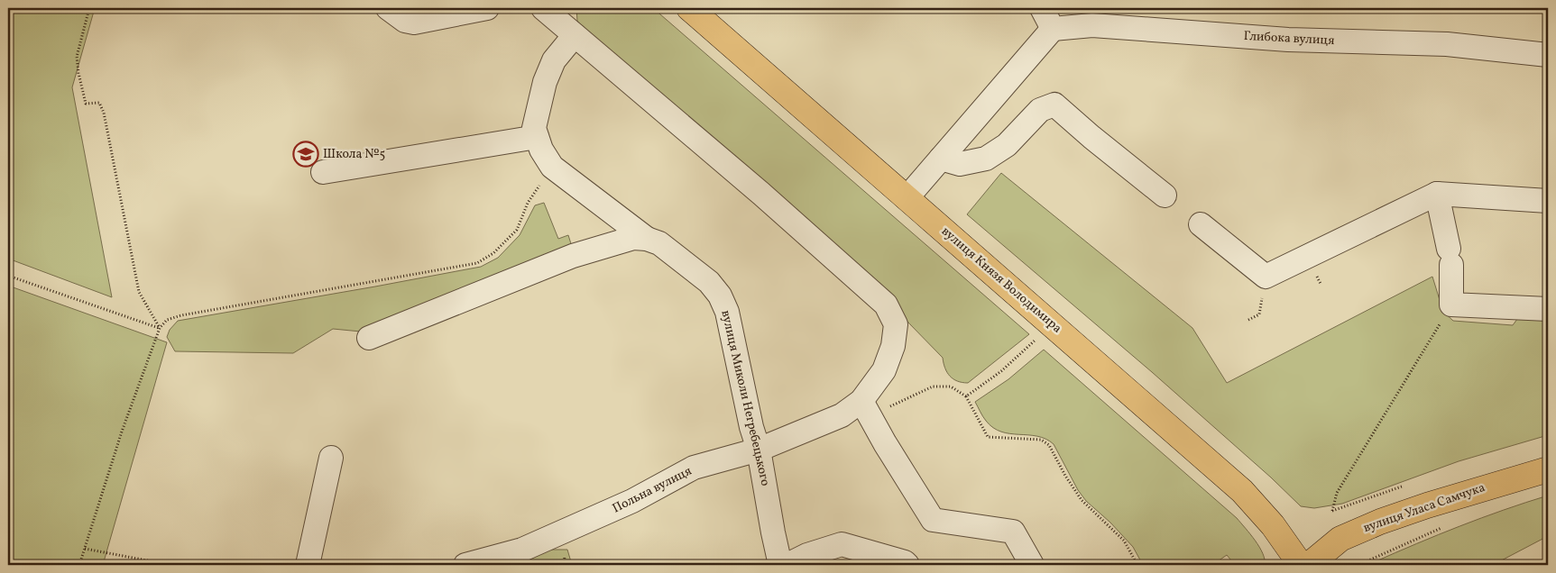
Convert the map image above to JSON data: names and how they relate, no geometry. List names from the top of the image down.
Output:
{
  "streets": {
    "main road": ["вулиця Князя Володимира", "вулиця Уласа Самчука"],
    "street": ["Глибока вулиця", "вулиця Миколи Негребецького", "Польна вулиця"]
  },
  "crossings": [
    ["вулиця Миколи Негребецького", "Польна вулиця"]
  ],
  "places": {
    "school or university": ["Школа №5"]
  }
}
